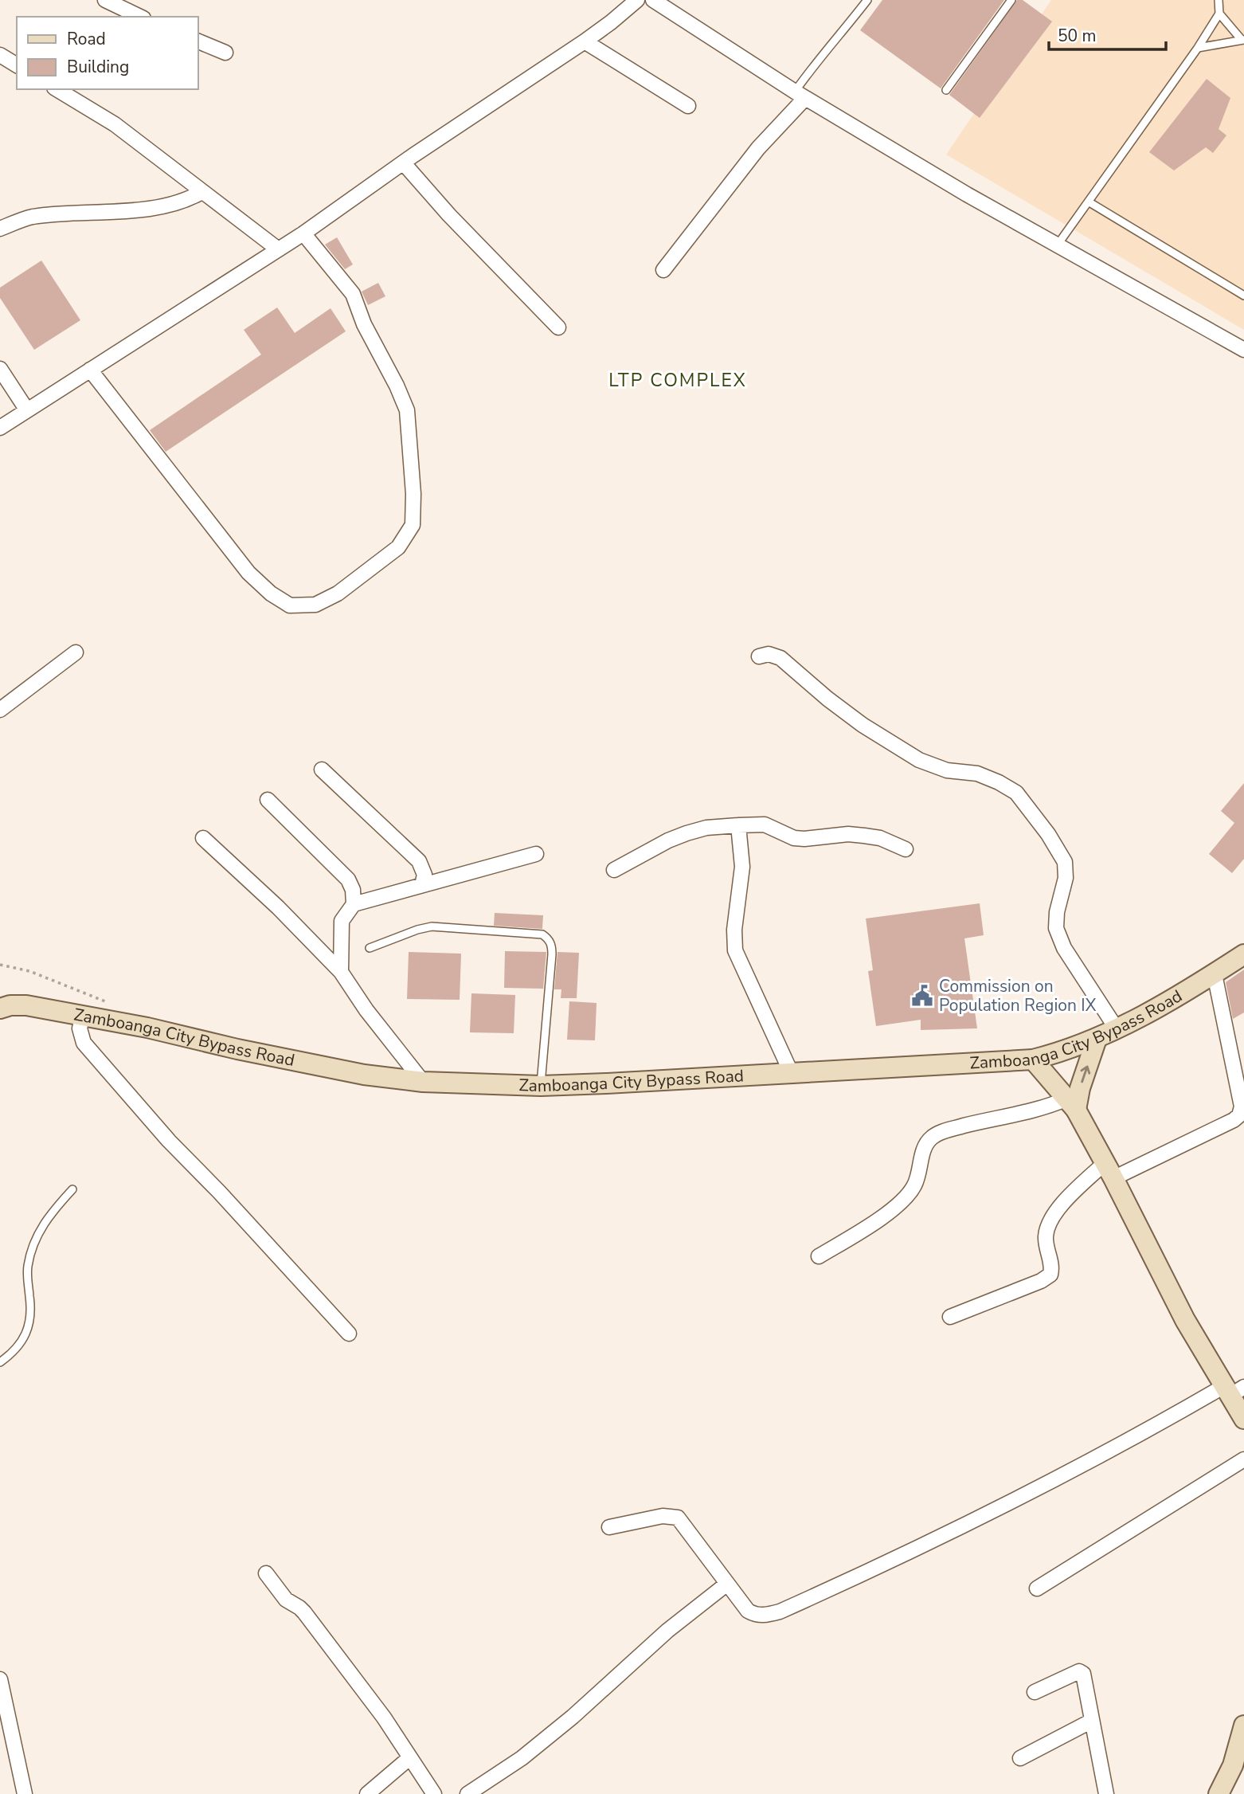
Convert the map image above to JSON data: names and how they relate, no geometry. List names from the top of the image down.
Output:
{
  "streets": {
    "main road": ["Zamboanga City Bypass Road"]
  },
  "districts": ["LTP COMPLEX"],
  "places": {
    "public building": ["Commission on Population Region IX"]
  },
  "legend": ["Road", "Building"],
  "scale_bar": "50 m"
}
